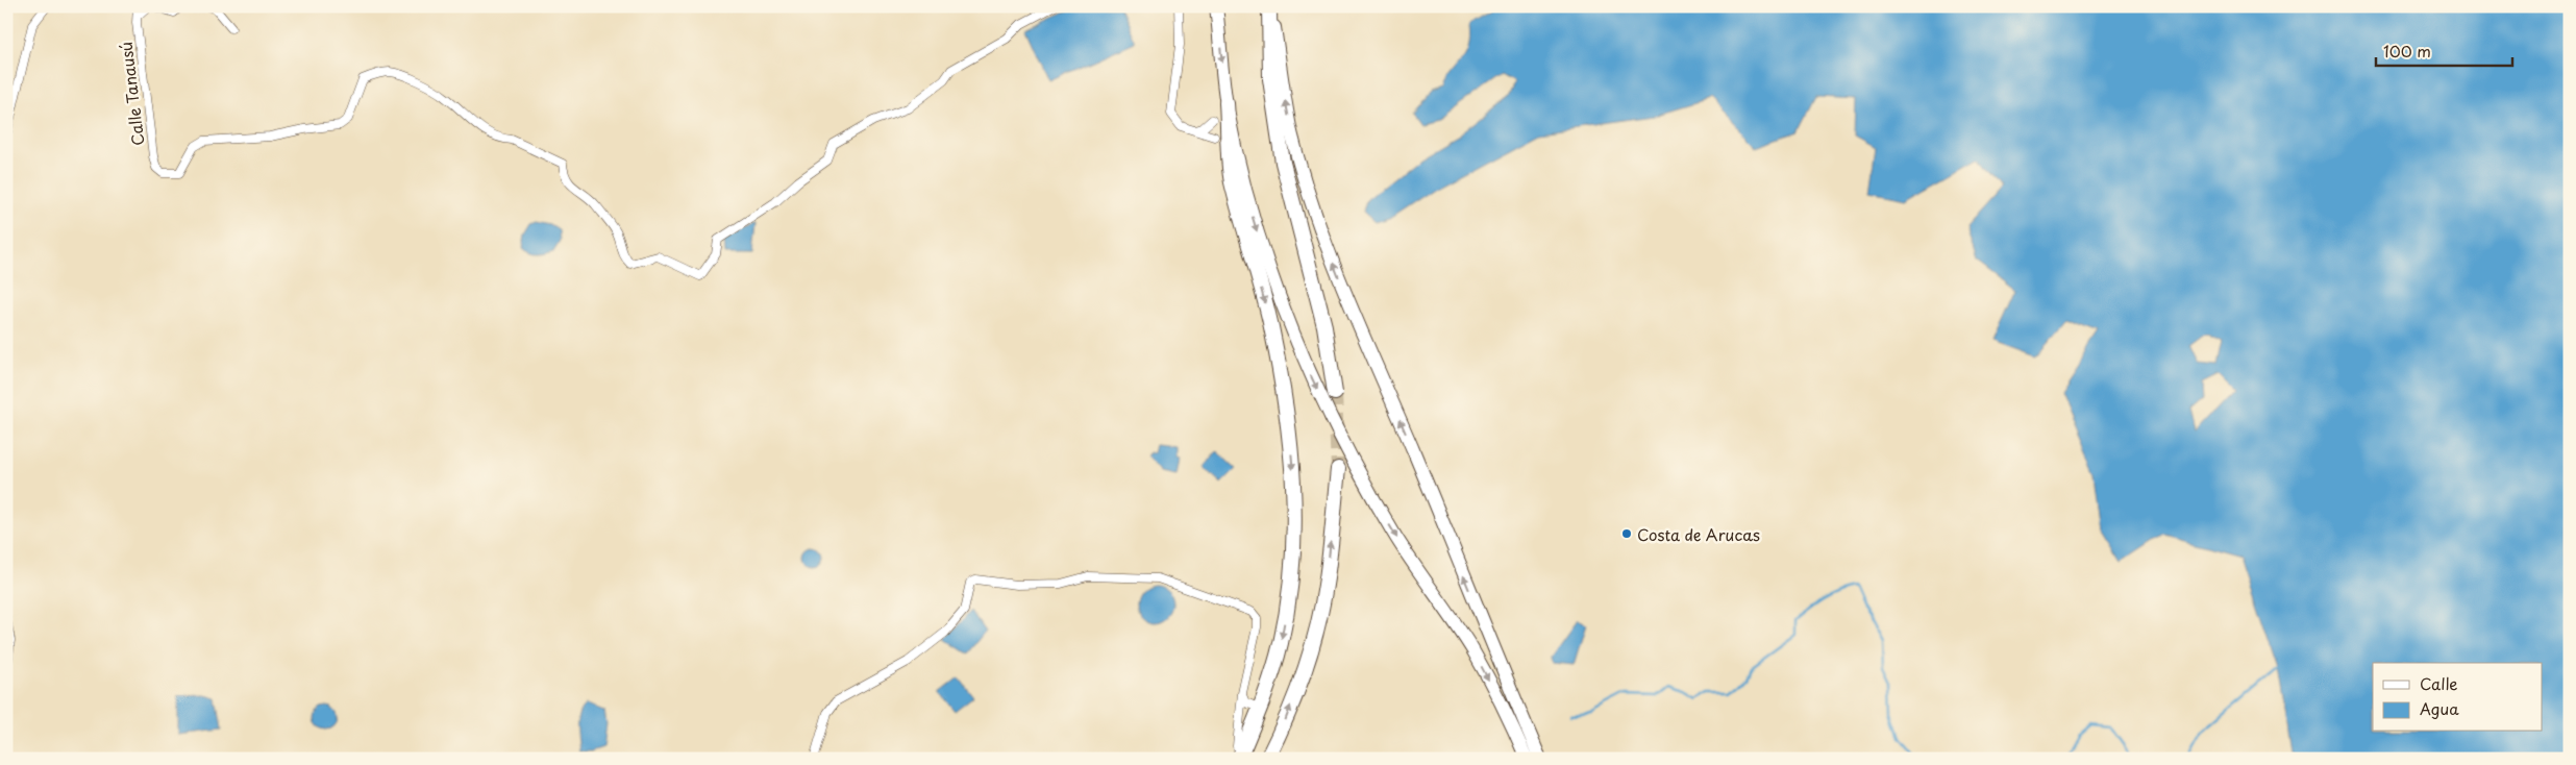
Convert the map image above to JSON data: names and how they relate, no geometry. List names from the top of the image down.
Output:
{
  "streets": {
    "street": ["Calle Tanausú"]
  },
  "places": ["Costa de Arucas"],
  "legend": ["Calle", "Agua"],
  "scale_bar": "100 m"
}
